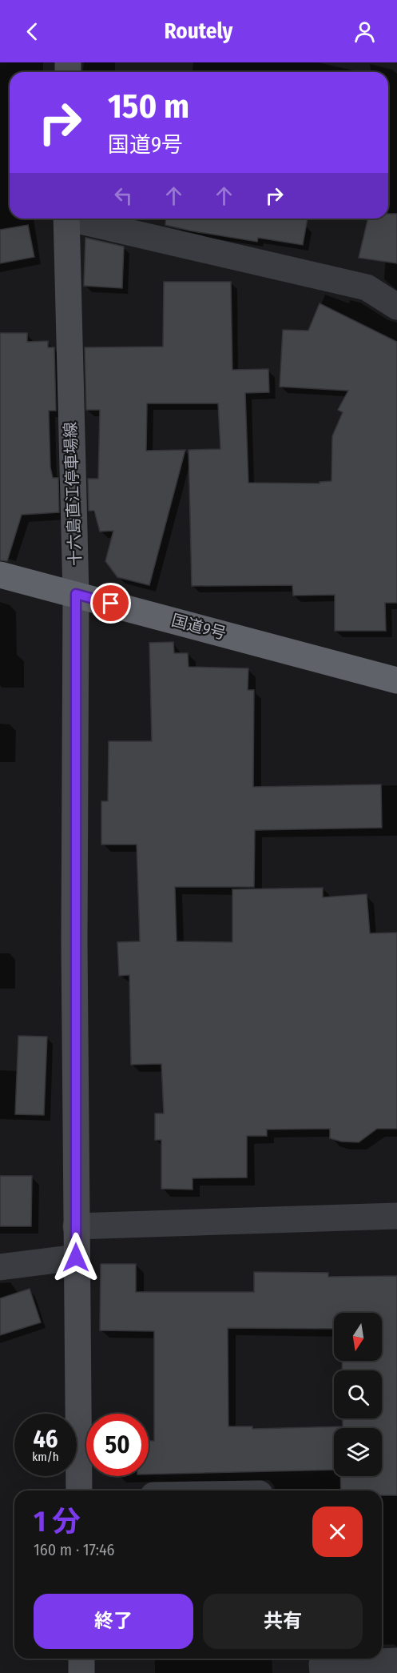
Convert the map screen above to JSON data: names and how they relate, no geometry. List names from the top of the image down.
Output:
{
  "streets": {
    "highway": ["国道9号"],
    "main road": ["十六島直江停車場線"]
  },
  "crossings": [
    ["十六島直江停車場線", "国道9号"]
  ],
  "north": "bottom",
  "page": {
    "header": "Routely",
    "turn": ["150 m", "国道9号"],
    "speed": "46 km/h",
    "limit": "50",
    "heading": ["1 分", "160 m · 17:46"],
    "buttons": ["終了", "共有"]
  }
}
